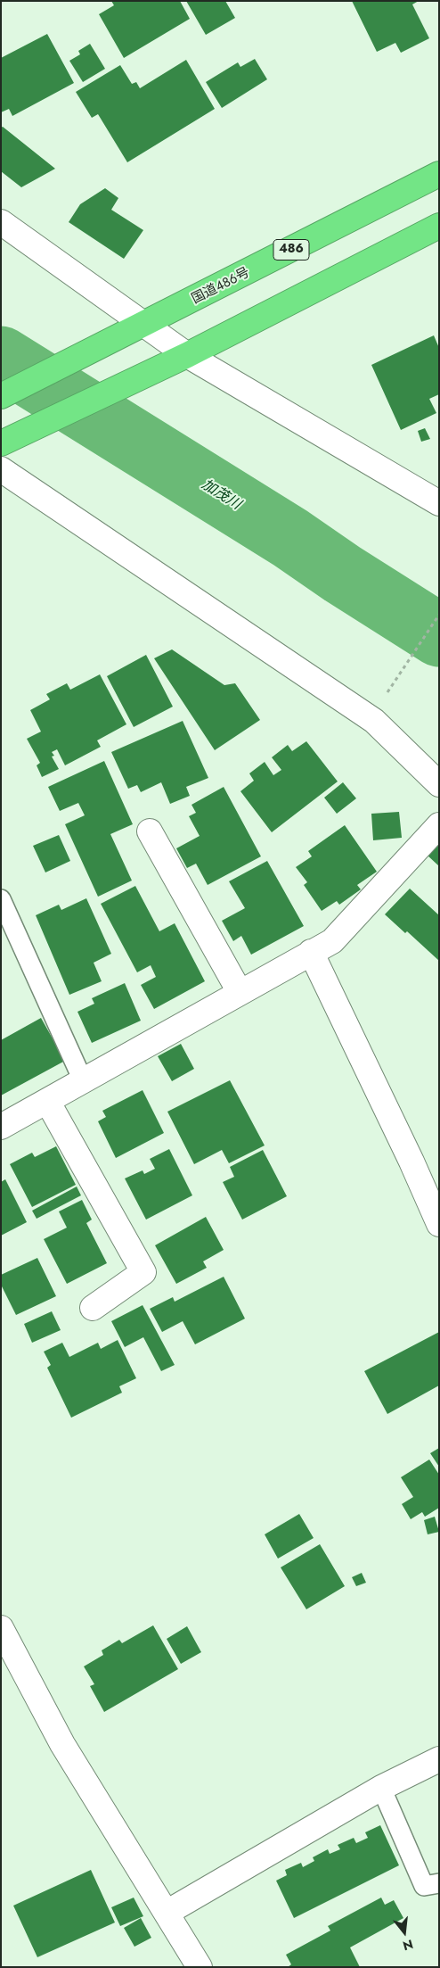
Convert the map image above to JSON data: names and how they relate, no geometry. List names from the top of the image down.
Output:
{
  "streets": {
    "highway": ["486", "国道486号"]
  },
  "water": ["加茂川"],
  "north": "bottom"
}
